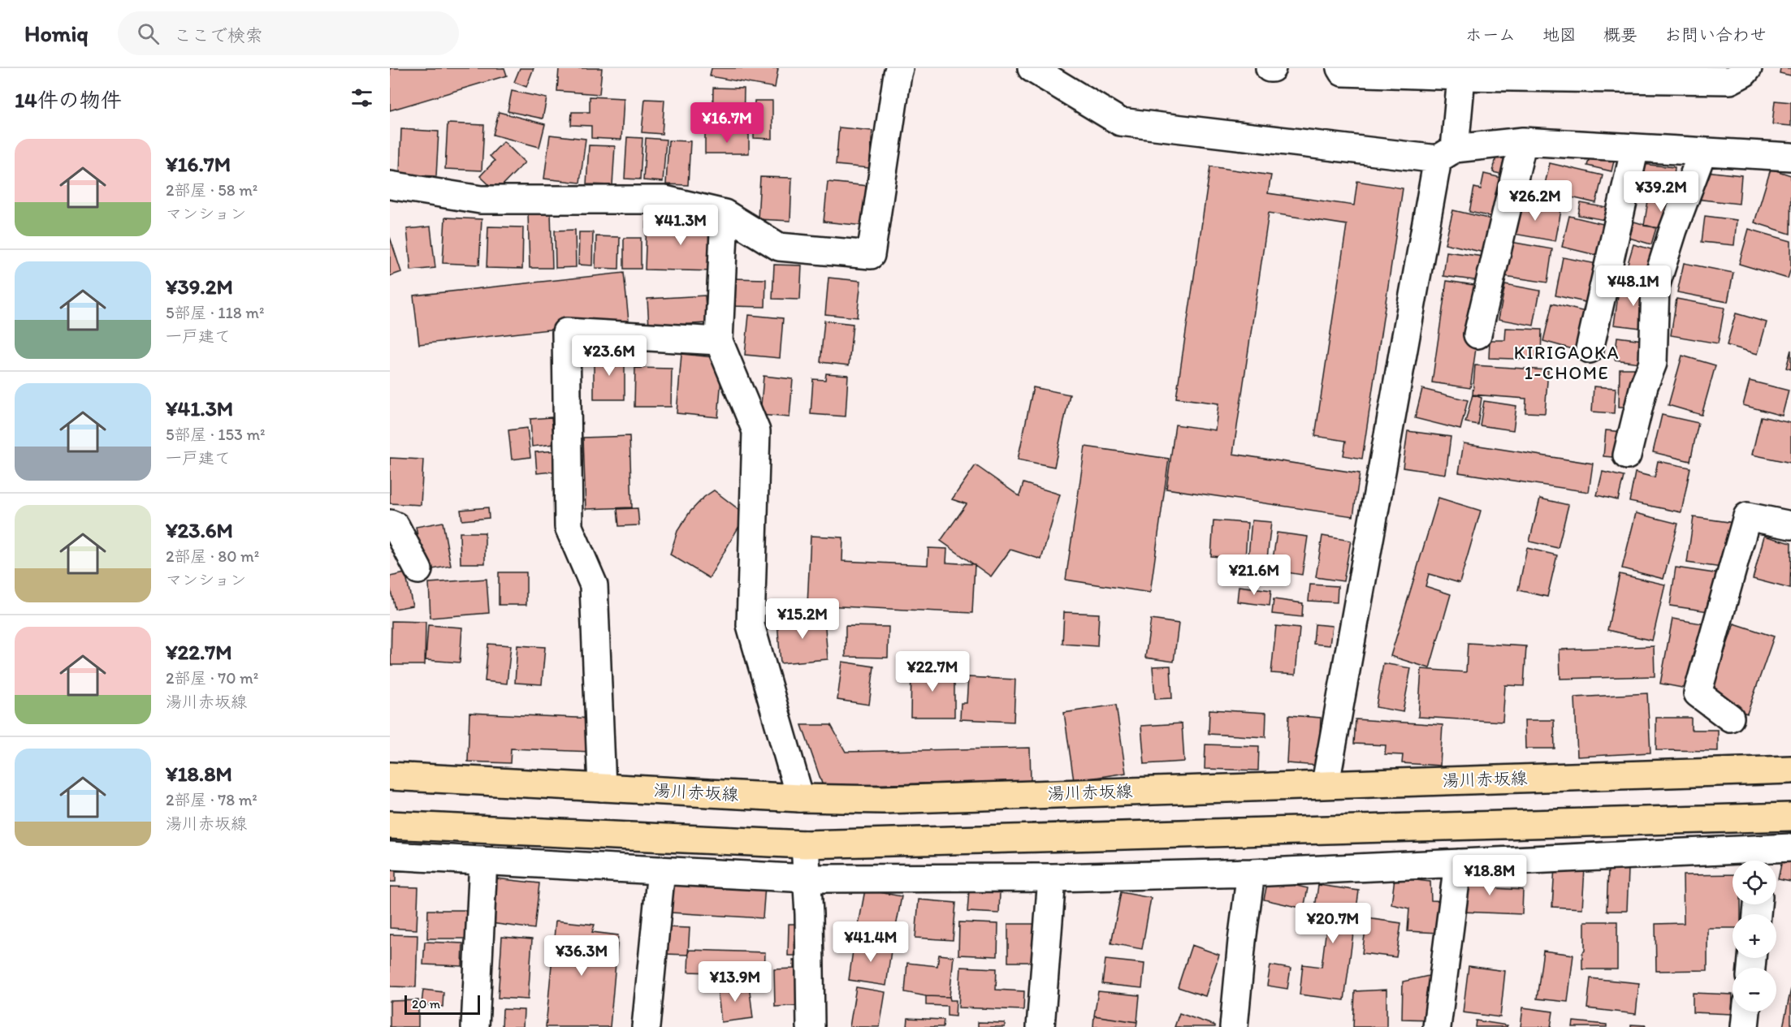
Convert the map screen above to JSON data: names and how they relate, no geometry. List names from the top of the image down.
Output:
{
  "streets": {
    "main road": ["湯川赤坂線"]
  },
  "districts": ["KIRIGAOKA 1-CHOME"],
  "scale_bar": "20 m",
  "page": {
    "header": "Homiq",
    "search": "ここで検索",
    "nav": [
      "ホーム",
      "地図",
      "概要",
      "お問い合わせ"
    ],
    "heading": "14件の物件",
    "price": [
      "¥16.7M",
      "¥39.2M",
      "¥26.2M",
      "¥41.3M",
      "¥48.1M",
      "¥23.6M",
      "¥21.6M",
      "¥15.2M",
      "¥22.7M",
      "¥18.8M",
      "¥20.7M",
      "¥41.4M",
      "¥36.3M",
      "¥13.9M"
    ],
    "list": [
      {
        "name": "¥16.7M",
        "note": "2部屋 · 58 m² · マンション"
      },
      {
        "name": "¥39.2M",
        "note": "5部屋 · 118 m² · 一戸建て"
      },
      {
        "name": "¥41.3M",
        "note": "5部屋 · 153 m² · 一戸建て"
      },
      {
        "name": "¥23.6M",
        "note": "2部屋 · 80 m² · マンション"
      },
      {
        "name": "¥22.7M",
        "note": "2部屋 · 70 m² · 湯川赤坂線"
      },
      {
        "name": "¥18.8M",
        "note": "2部屋 · 78 m² · 湯川赤坂線"
      }
    ],
    "map_buttons": ["+", "−"],
    "scale": "20 m"
  }
}
